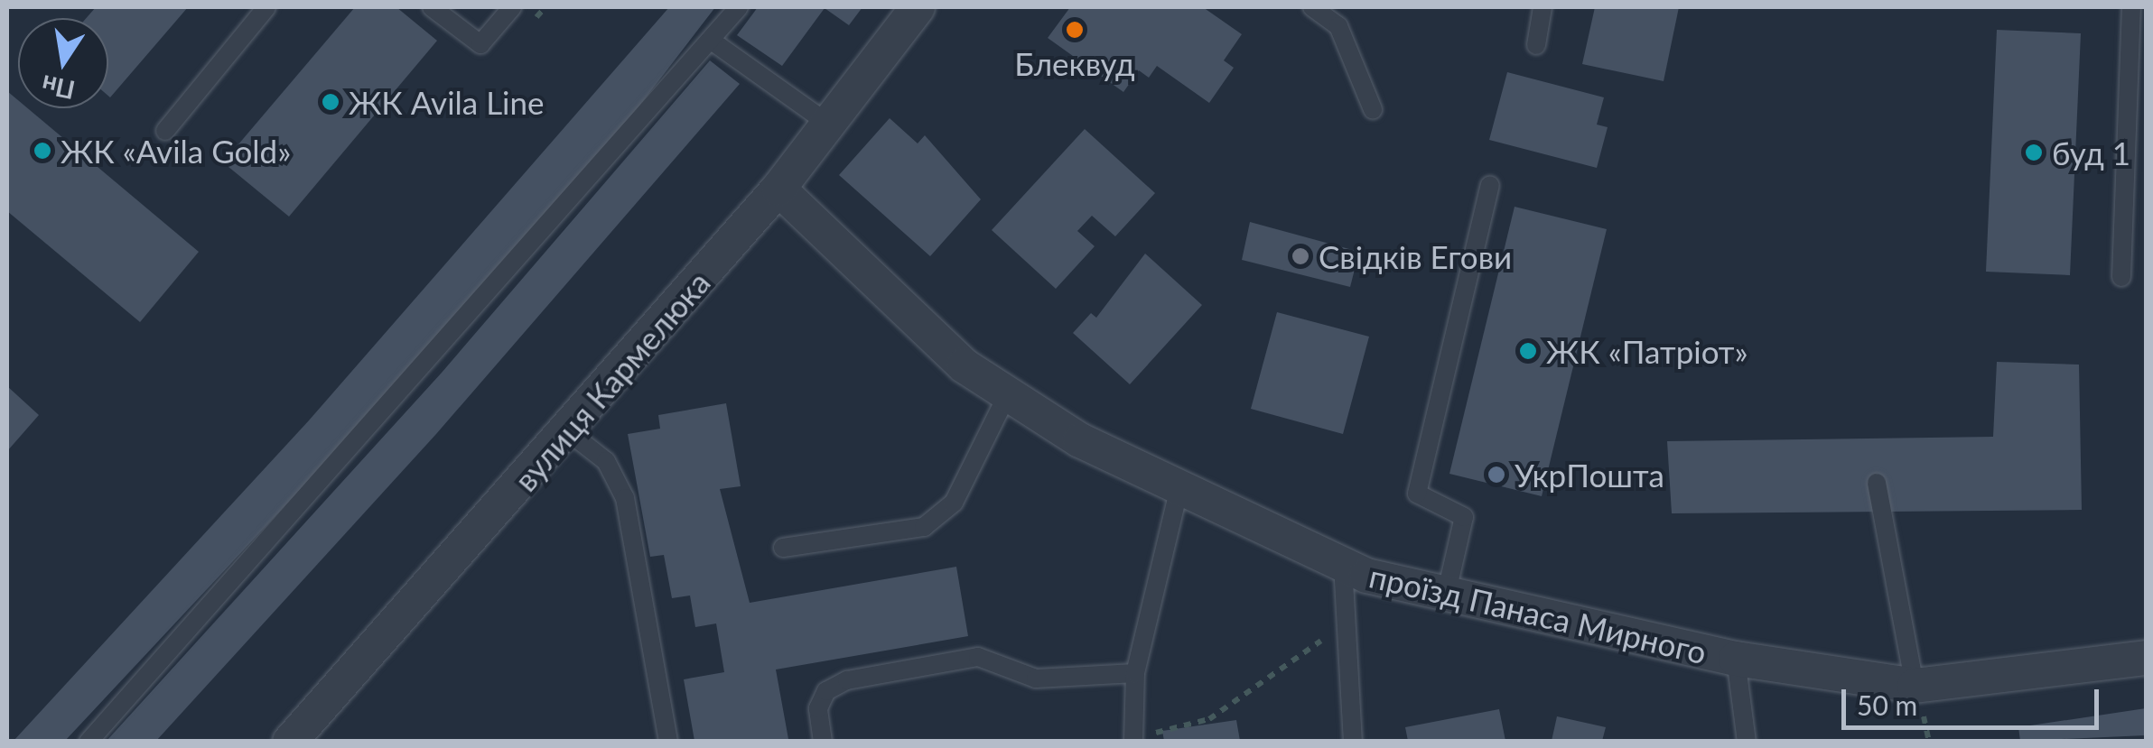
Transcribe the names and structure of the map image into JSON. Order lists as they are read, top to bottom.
{
  "streets": {
    "street": ["вулиця Кармелюка", "проїзд Панаса Мирного"]
  },
  "crossings": [
    ["вулиця Кармелюка", "проїзд Панаса Мирного"]
  ],
  "places": [
    "Блеквуд",
    "ЖК Avila Line",
    "ЖК «Avila Gold»",
    "буд 1",
    "Свідків Егови",
    "ЖК «Патріот»",
    "УкрПошта"
  ],
  "scale_bar": "50 m",
  "north": "bottom"
}
